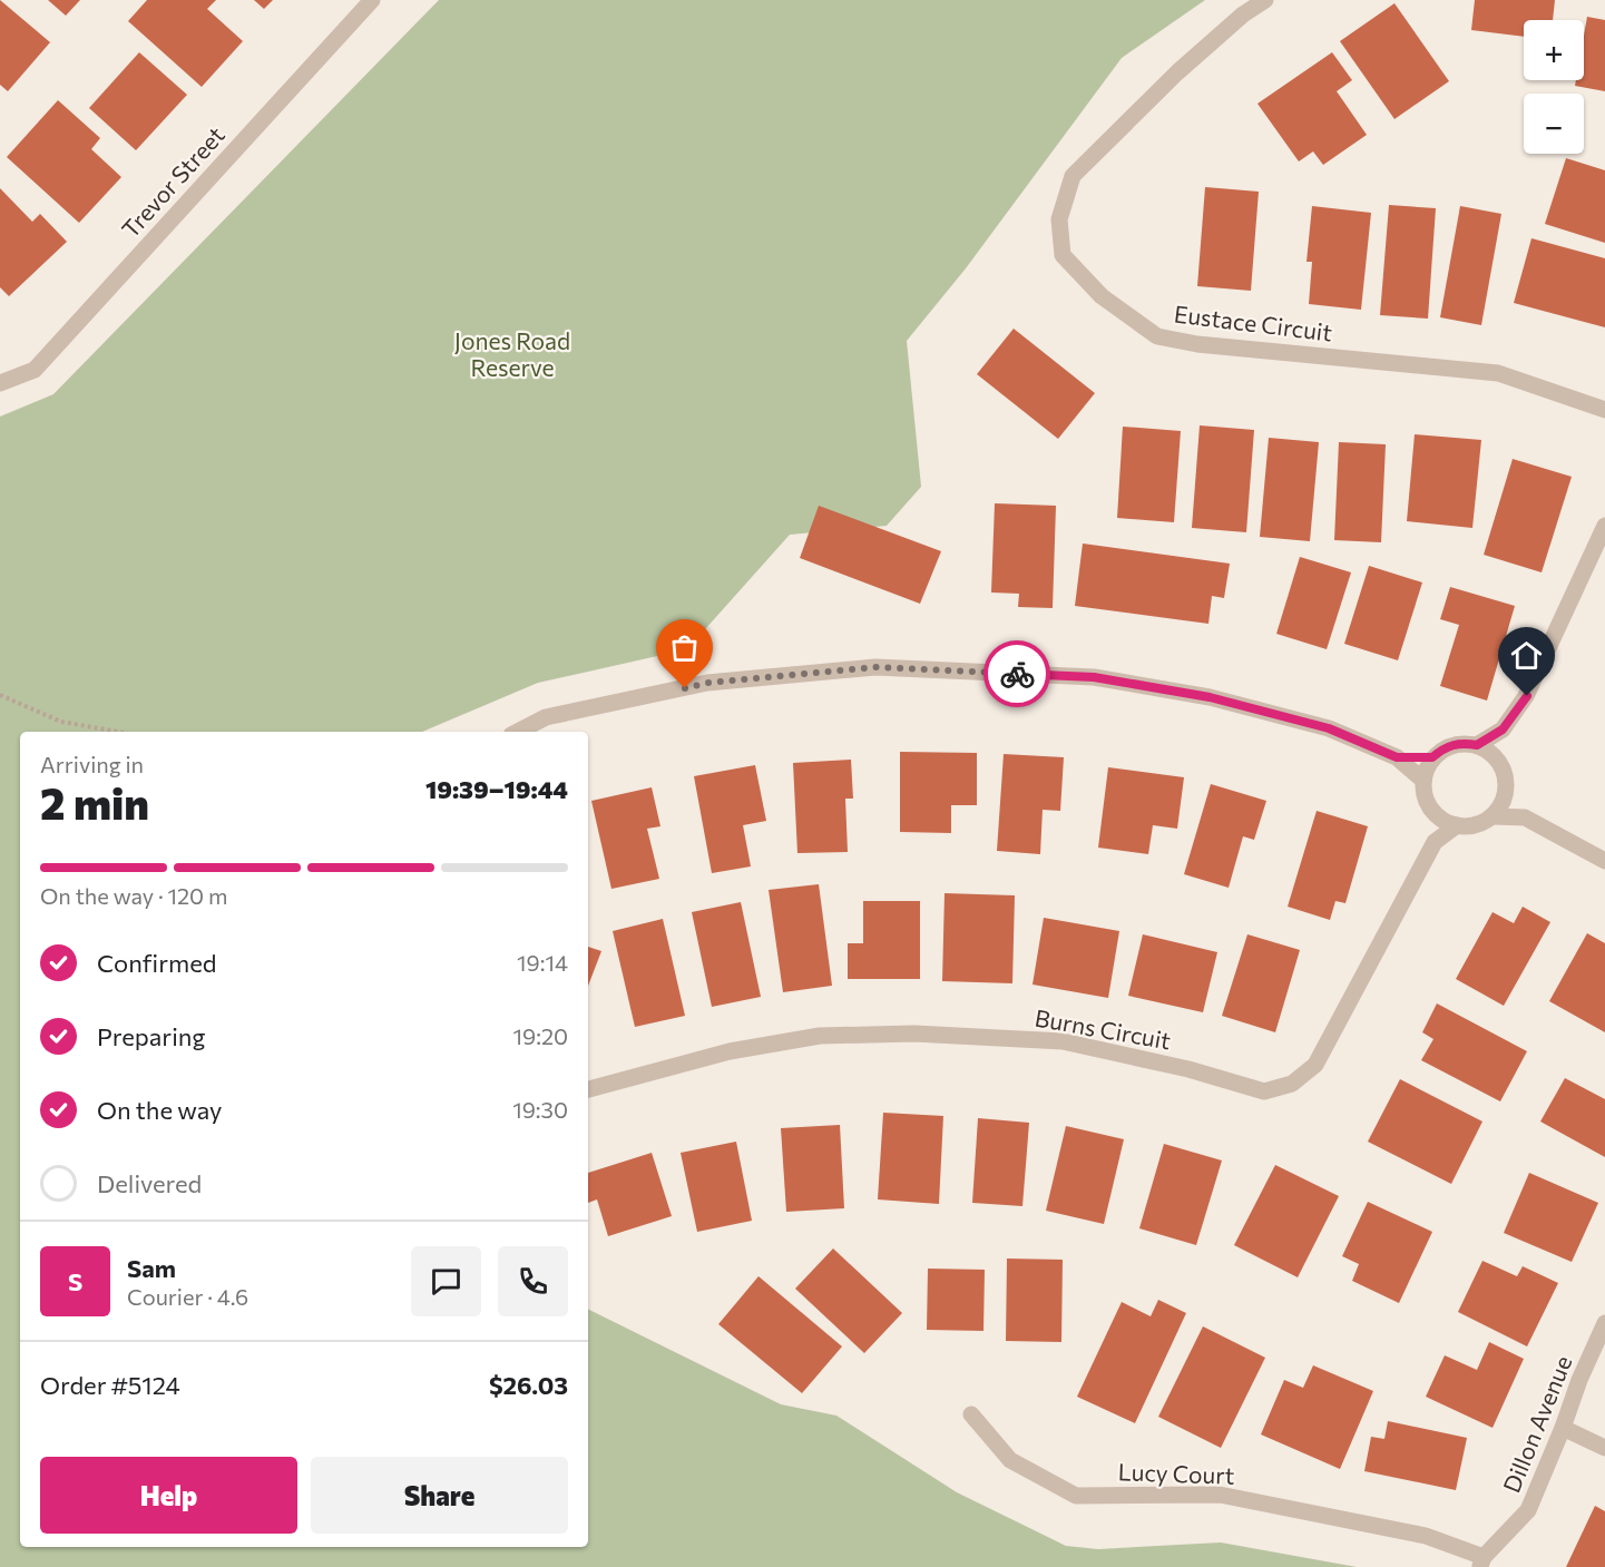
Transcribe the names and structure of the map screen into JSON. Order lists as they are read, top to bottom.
{
  "streets": {
    "street": [
      "Trevor Street",
      "Eustace Circuit",
      "Burns Circuit",
      "Dillon Avenue",
      "Lucy Court"
    ]
  },
  "crossings": [
    ["Dillon Avenue", "Lucy Court"]
  ],
  "parks": ["Jones Road Reserve"],
  "page": {
    "map_buttons": ["+", "−"],
    "heading": ["2 min", "Arriving in", "19:39–19:44"],
    "panel": [
      "Sam",
      "Courier · 4.6",
      "Order #5124",
      "$26.03"
    ],
    "bar": "On the way · 120 m",
    "list": [
      ["Confirmed", "19:14"],
      ["Preparing", "19:20"],
      ["On the way", "19:30"],
      "Delivered"
    ],
    "round": "S",
    "buttons": ["Help", "Share"]
  }
}
